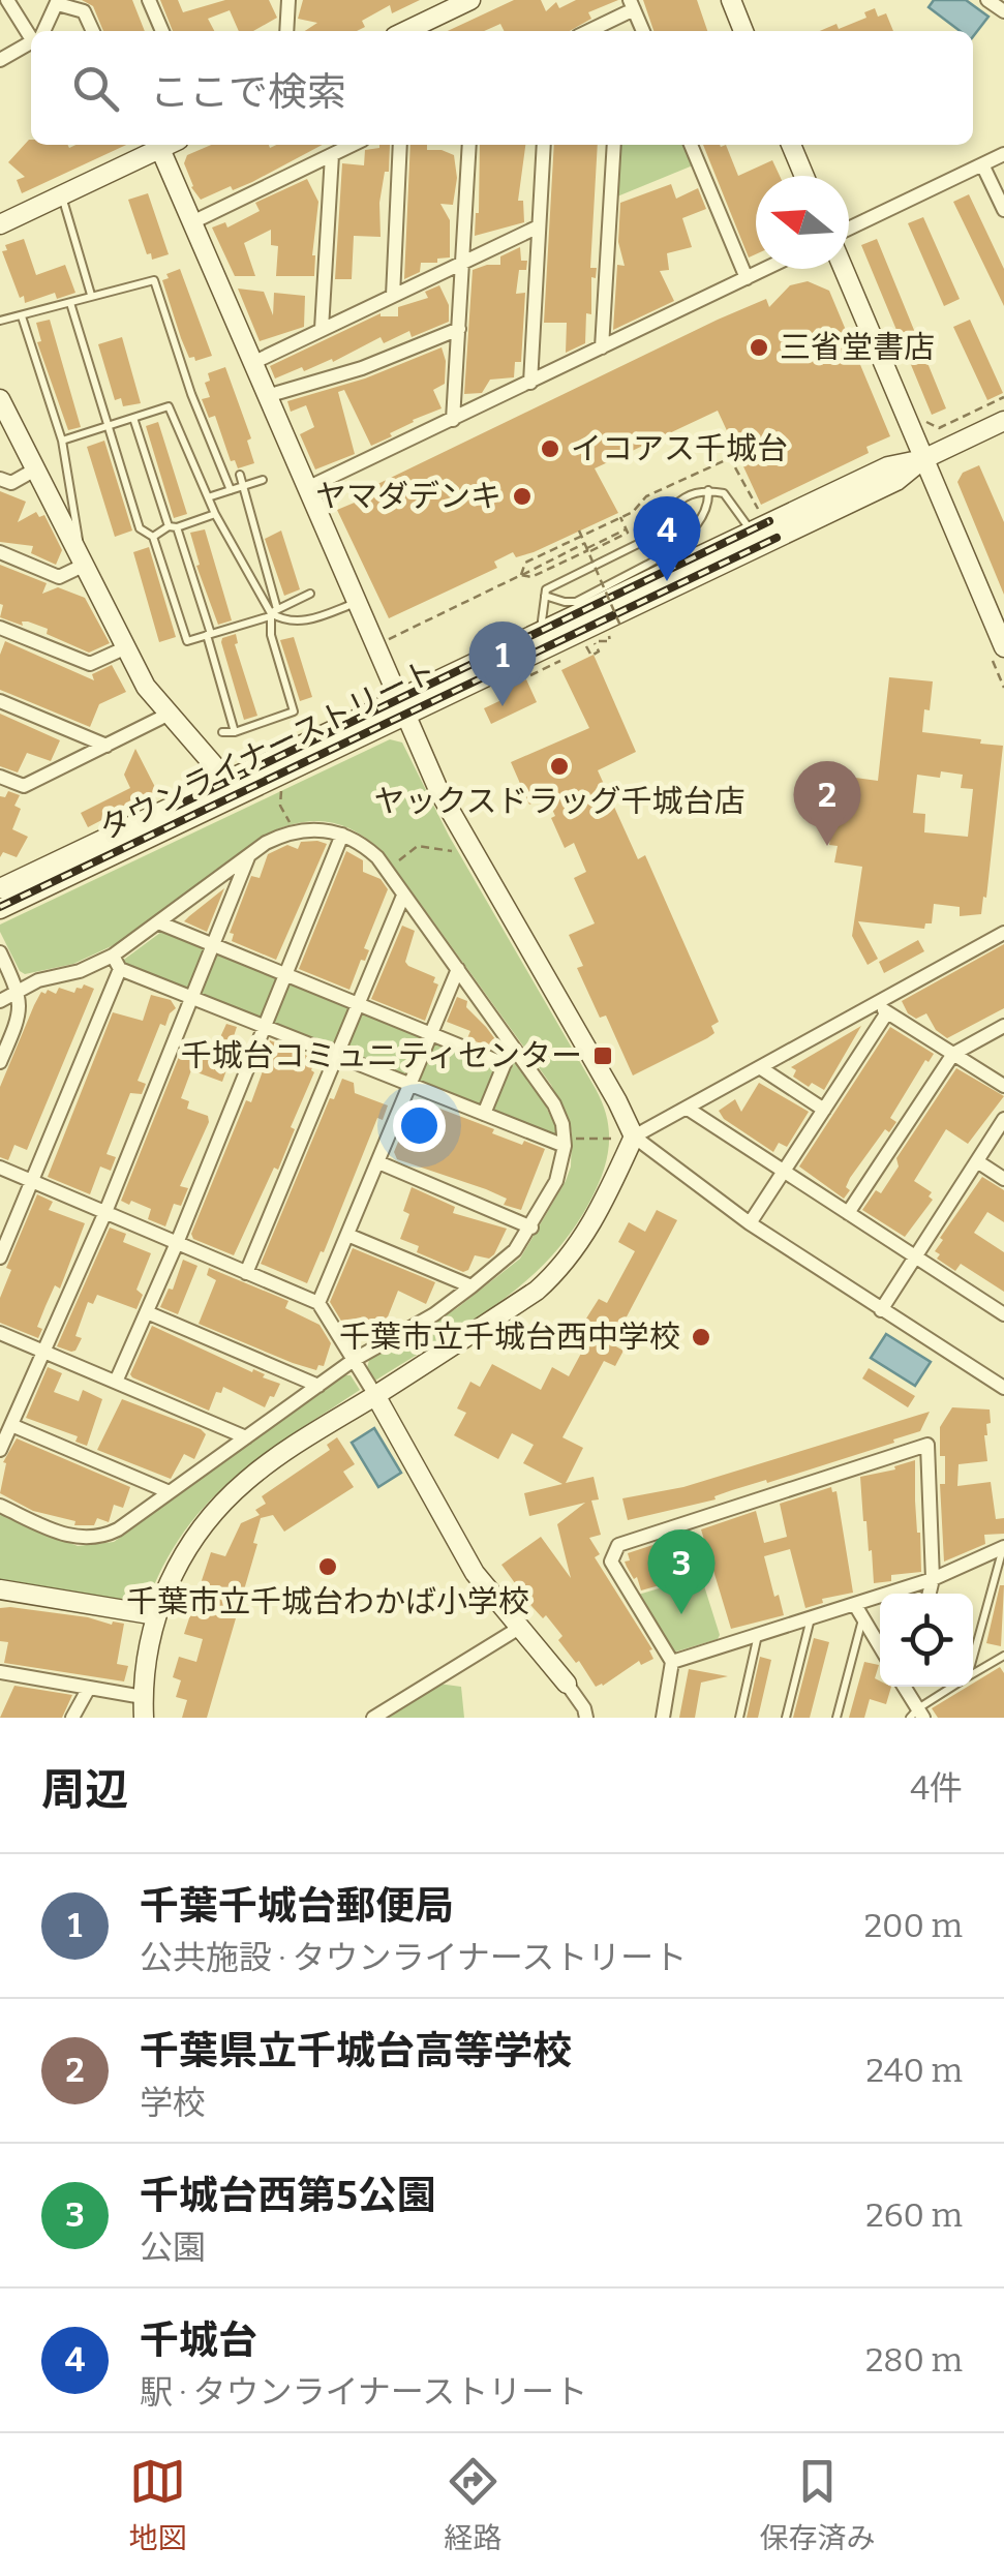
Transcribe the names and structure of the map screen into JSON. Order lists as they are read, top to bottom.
{
  "streets": {
    "street": ["タウンライナーストリート"]
  },
  "places": {
    "other": [
      "三省堂書店",
      "イコアス千城台",
      "ヤマダデンキ",
      "ヤックスドラッグ千城台店",
      "千葉市立千城台西中学校",
      "千葉市立千城台わかば小学校"
    ],
    "transit": ["千城台コミュニティセンター"]
  },
  "north": "left",
  "page": {
    "search": "ここで検索",
    "pins": [
      "4",
      "1",
      "2",
      "3"
    ],
    "heading": ["周辺", "4件"],
    "list": [
      {
        "mark": "1",
        "name": "千葉千城台郵便局",
        "note": "公共施設 · タウンライナーストリート",
        "value": "200 m"
      },
      {
        "mark": "2",
        "name": "千葉県立千城台高等学校",
        "note": "学校",
        "value": "240 m"
      },
      {
        "mark": "3",
        "name": "千城台西第5公園",
        "note": "公園",
        "value": "260 m"
      },
      {
        "mark": "4",
        "name": "千城台",
        "note": "駅 · タウンライナーストリート",
        "value": "280 m"
      }
    ],
    "nav": ["地図", "経路", "保存済み"]
  }
}
